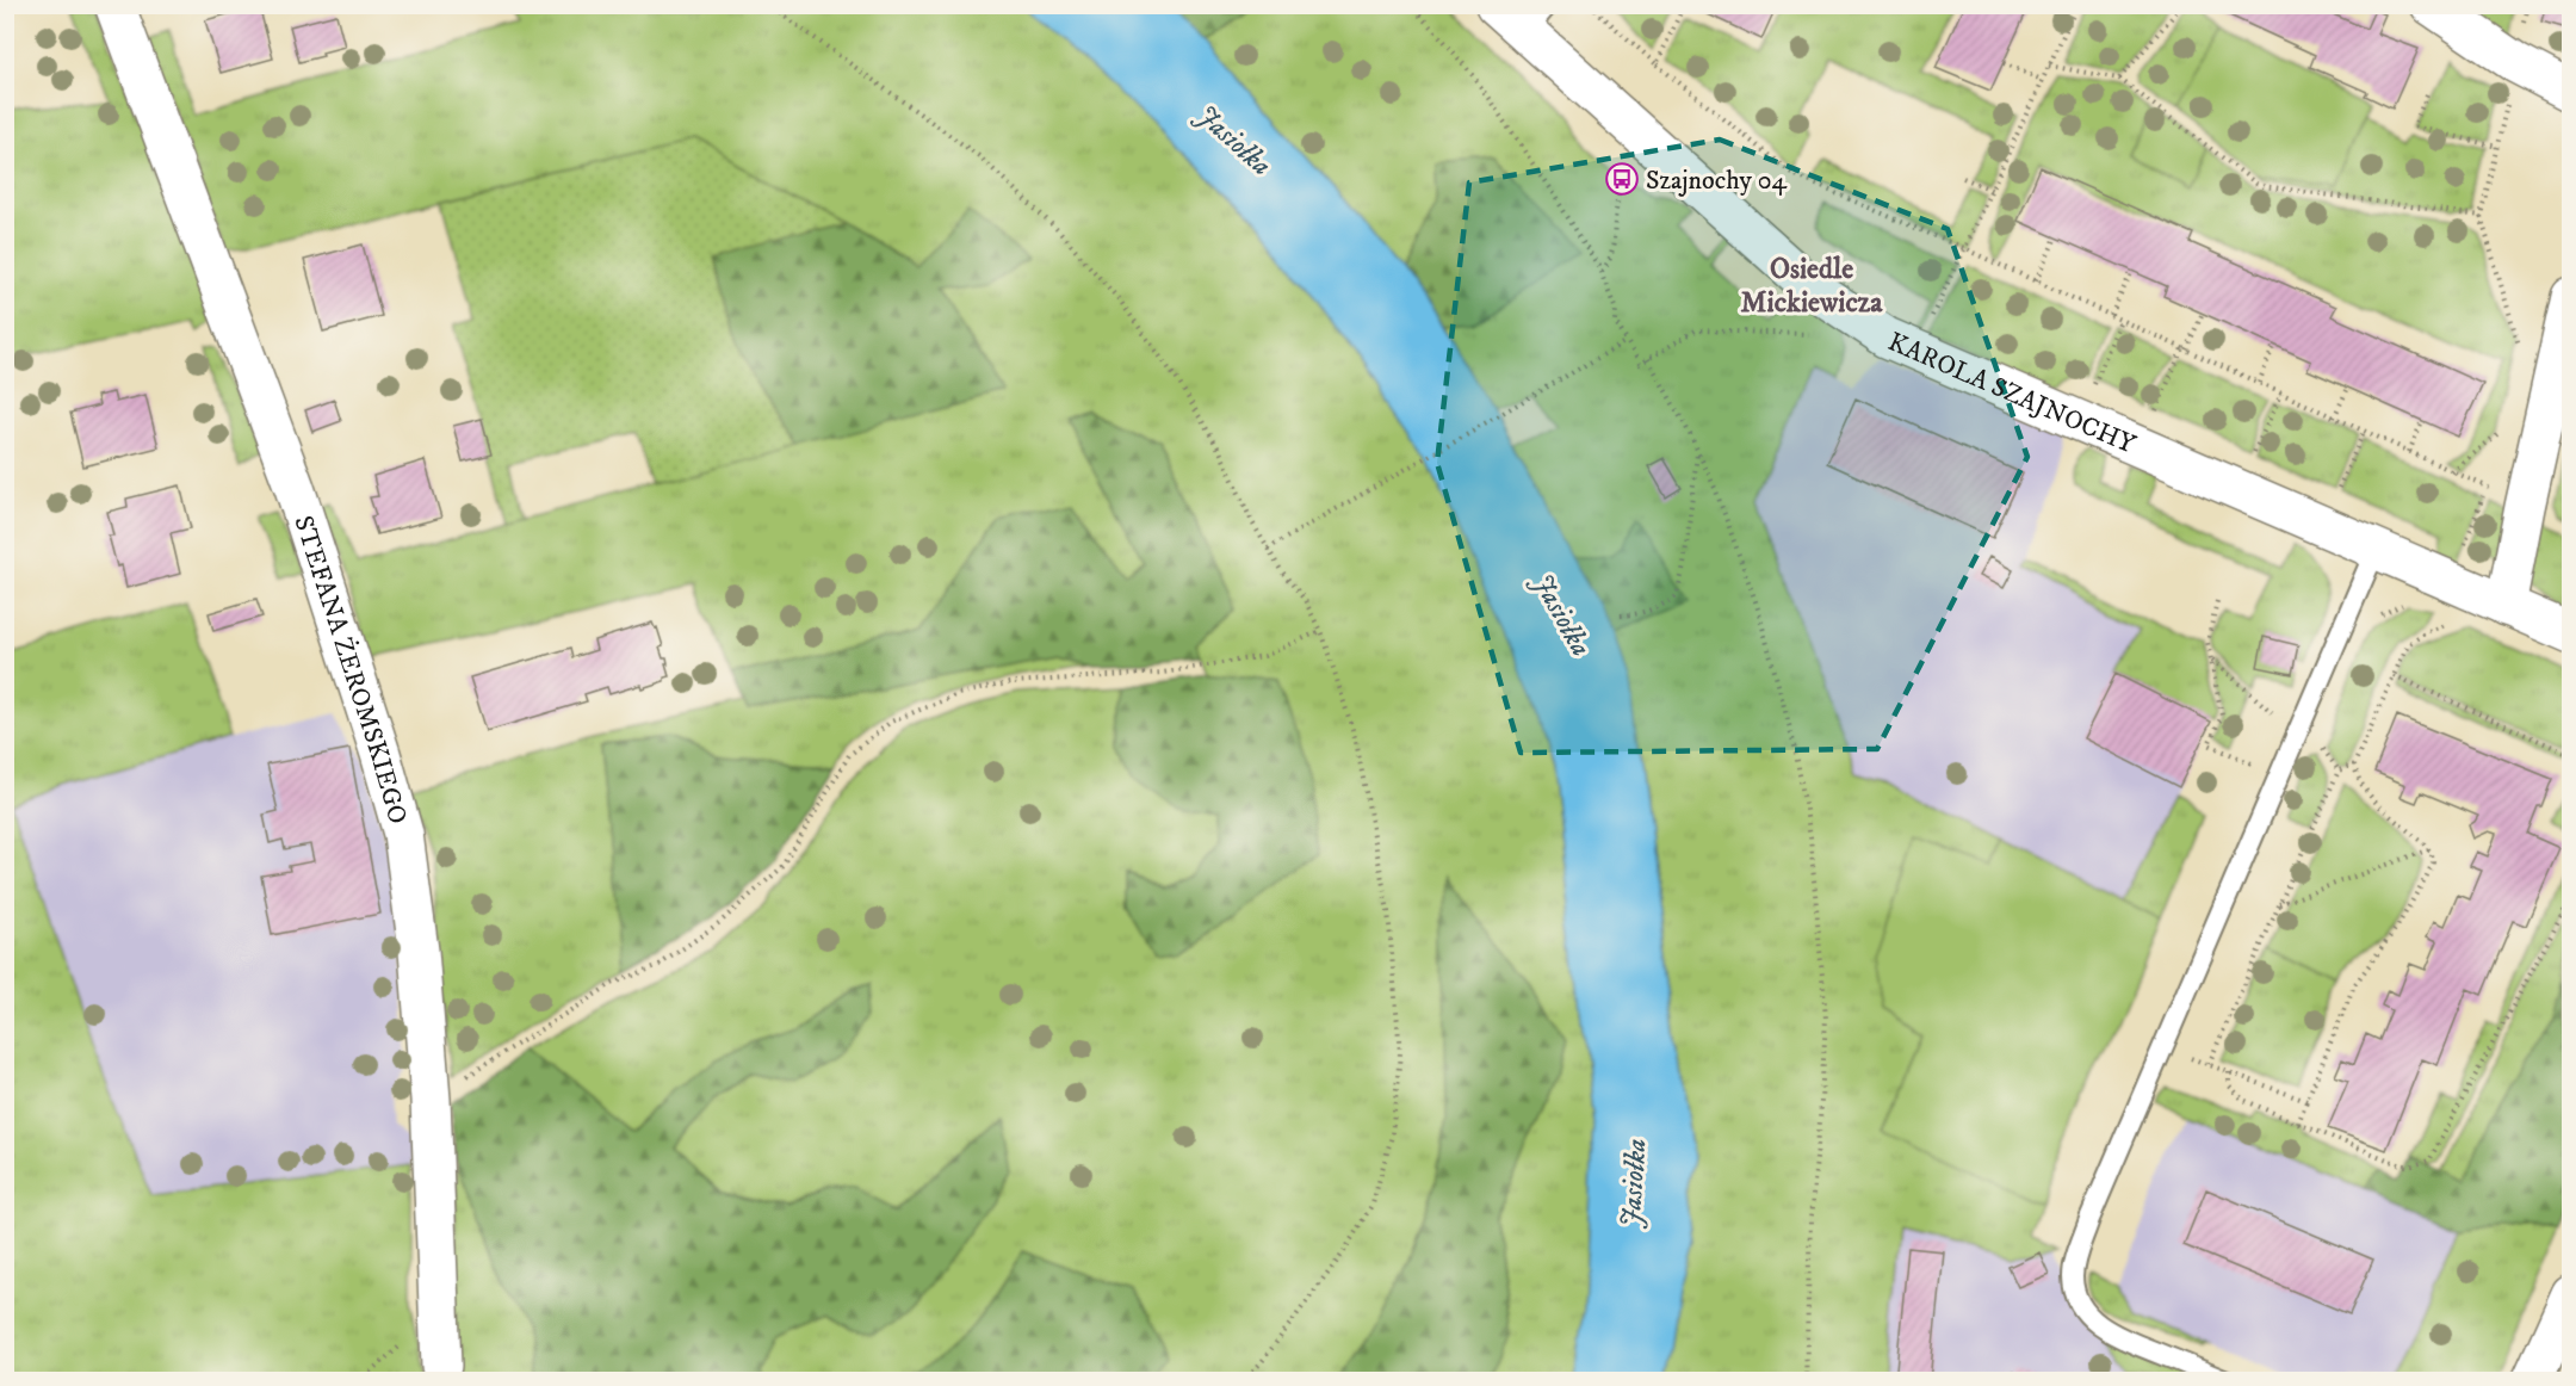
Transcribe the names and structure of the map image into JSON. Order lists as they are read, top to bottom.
{
  "streets": {
    "street": ["KAROLA SZAJNOCHY", "STEFANA ŻEROMSKIEGO"]
  },
  "districts": ["Osiedle Mickiewicza"],
  "water": ["Jasiołka"],
  "places": {
    "bus stop": ["Szajnochy 04"]
  }
}
